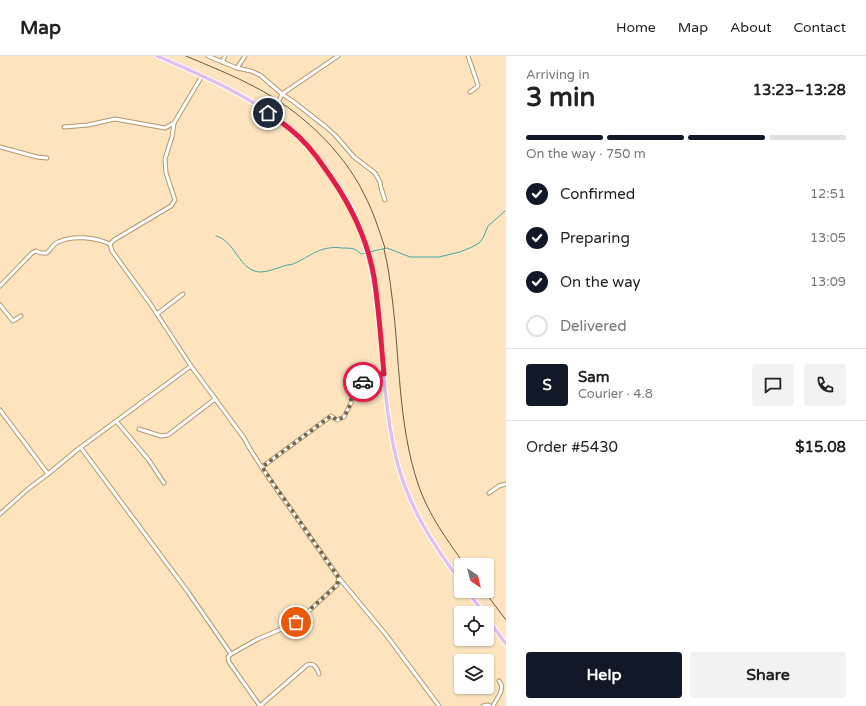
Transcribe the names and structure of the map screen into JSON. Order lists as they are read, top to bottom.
{
  "north": "bottom right",
  "page": {
    "header": "Map",
    "nav": [
      "Home",
      "Map",
      "About",
      "Contact"
    ],
    "heading": ["3 min", "Arriving in", "13:23–13:28"],
    "panel": [
      "Sam",
      "Courier · 4.8",
      "Order #5430",
      "$15.08"
    ],
    "bar": "On the way · 750 m",
    "list": [
      ["Confirmed", "12:51"],
      ["Preparing", "13:05"],
      ["On the way", "13:09"],
      "Delivered"
    ],
    "round": "S",
    "buttons": ["Help", "Share"]
  }
}
